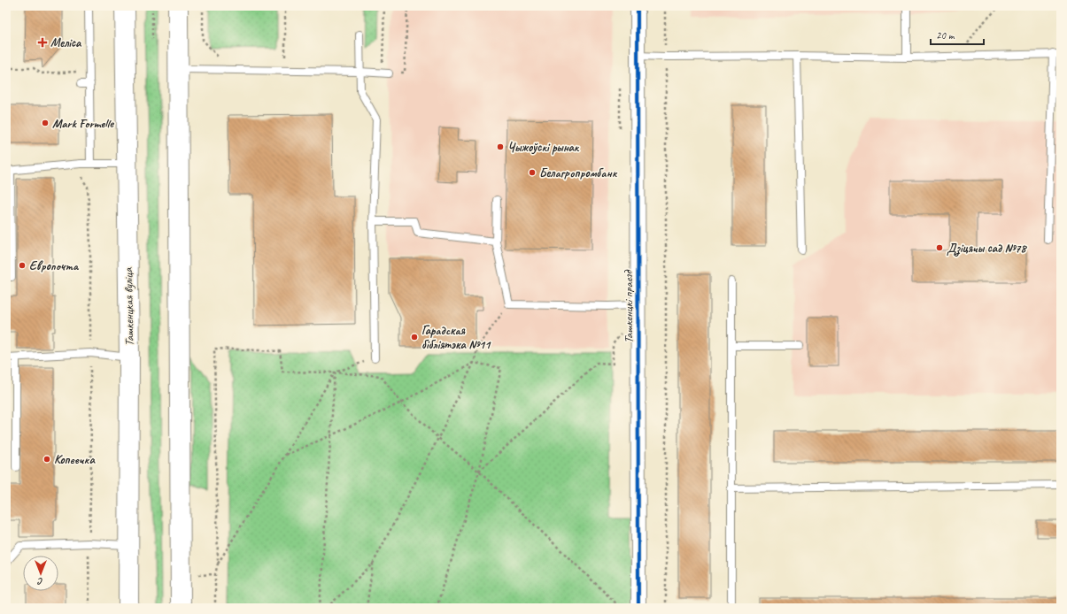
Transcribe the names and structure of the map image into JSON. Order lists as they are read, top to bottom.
{
  "streets": {
    "main road": ["Ташкенцкая вуліца"],
    "street": ["Ташкенцкі праезд"]
  },
  "places": {
    "health": ["Меліса"],
    "other": [
      "Mark Formelle",
      "Чыжоўскі рынак",
      "Белагропромбанк",
      "Дзіцячы сад №78",
      "Европочта",
      "Гарадская бібліятэка №11",
      "Копеечка"
    ]
  },
  "scale_bar": "20 m",
  "north": "bottom"
}
